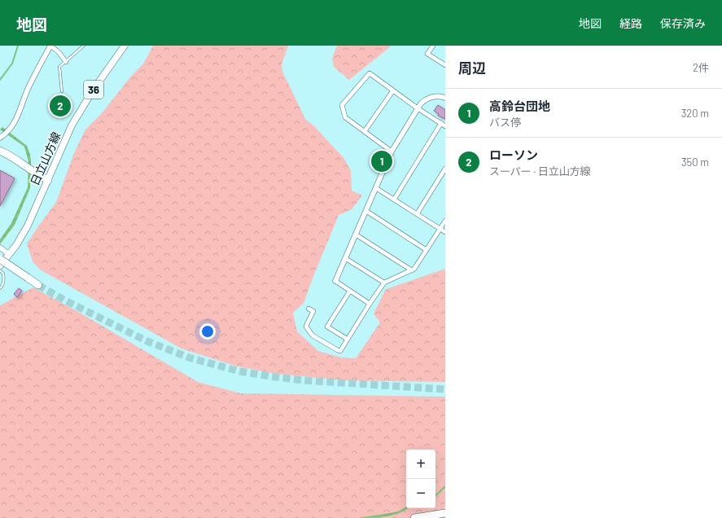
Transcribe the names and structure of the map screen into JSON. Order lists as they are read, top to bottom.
{
  "streets": {
    "main road": ["36", "日立山方線"]
  },
  "page": {
    "header": "地図",
    "nav": ["地図", "経路", "保存済み"],
    "heading": ["周辺", "2件"],
    "list": [
      {
        "mark": "1",
        "name": "高鈴台団地",
        "note": "バス停",
        "value": "320 m"
      },
      {
        "mark": "2",
        "name": "ローソン",
        "note": "スーパー · 日立山方線",
        "value": "350 m"
      }
    ],
    "pins": ["2", "1"],
    "map_buttons": ["+", "−"]
  }
}
